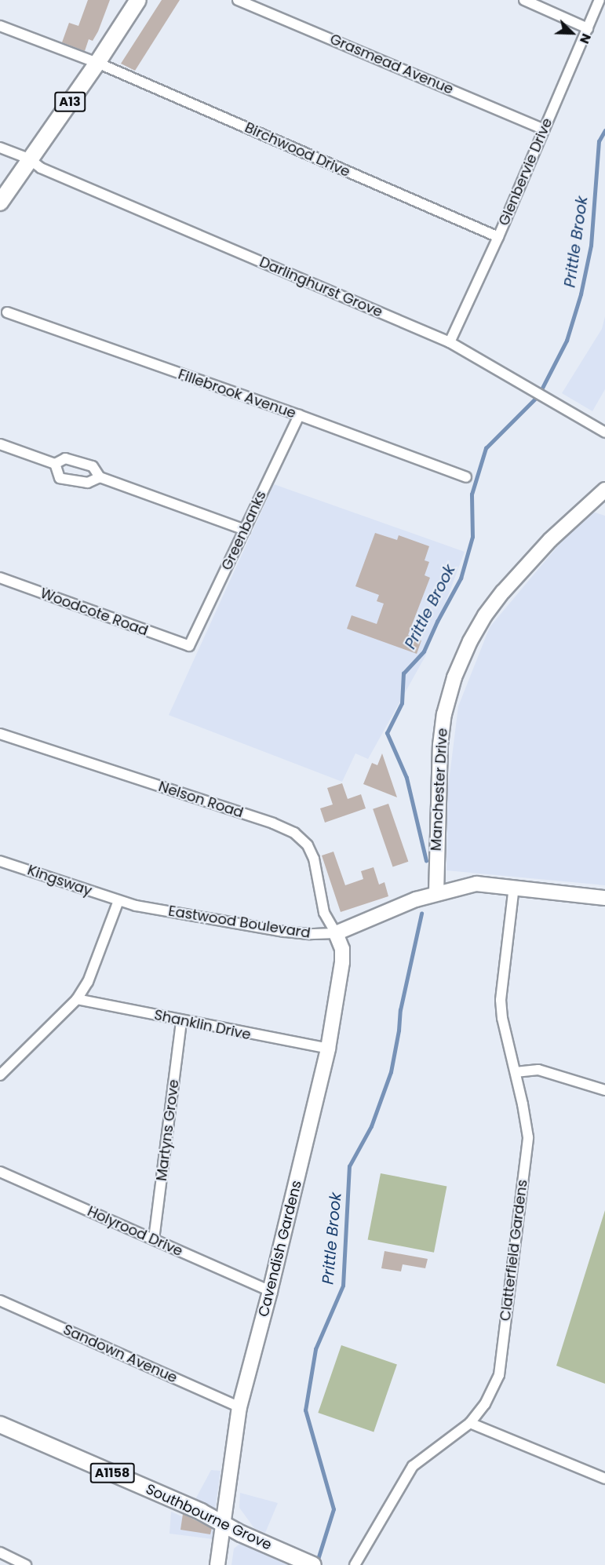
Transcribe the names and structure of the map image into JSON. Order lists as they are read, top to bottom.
{
  "streets": {
    "main road": ["A13", "A1158", "Southbourne Grove"],
    "street": [
      "Grasmead Avenue",
      "Birchwood Drive",
      "Glenbervie Drive",
      "Darlinghurst Grove",
      "Fillebrook Avenue",
      "Greenbanks",
      "Woodcote Road",
      "Manchester Drive",
      "Nelson Road",
      "Kingsway",
      "Eastwood Boulevard",
      "Shanklin Drive",
      "Martyns Grove",
      "Holyrood Drive",
      "Cavendish Gardens",
      "Clatterfield Gardens",
      "Sandown Avenue"
    ]
  },
  "crossings": [
    ["Grasmead Avenue", "Glenbervie Drive"],
    ["A13", "Birchwood Drive"],
    ["A13", "Darlinghurst Grove"],
    ["Birchwood Drive", "Glenbervie Drive"],
    ["Glenbervie Drive", "Darlinghurst Grove"],
    ["Fillebrook Avenue", "Greenbanks"],
    ["Greenbanks", "Woodcote Road"],
    ["Manchester Drive", "Eastwood Boulevard"],
    ["Nelson Road", "Eastwood Boulevard"],
    ["Nelson Road", "Cavendish Gardens"],
    ["Kingsway", "Eastwood Boulevard"],
    ["Eastwood Boulevard", "Cavendish Gardens"],
    ["Eastwood Boulevard", "Clatterfield Gardens"],
    ["Shanklin Drive", "Martyns Grove"],
    ["Shanklin Drive", "Cavendish Gardens"],
    ["Martyns Grove", "Holyrood Drive"],
    ["Holyrood Drive", "Cavendish Gardens"],
    ["Cavendish Gardens", "Sandown Avenue"],
    ["Cavendish Gardens", "Southbourne Grove"]
  ],
  "water": ["Prittle Brook"],
  "north": "bottom right"
}
